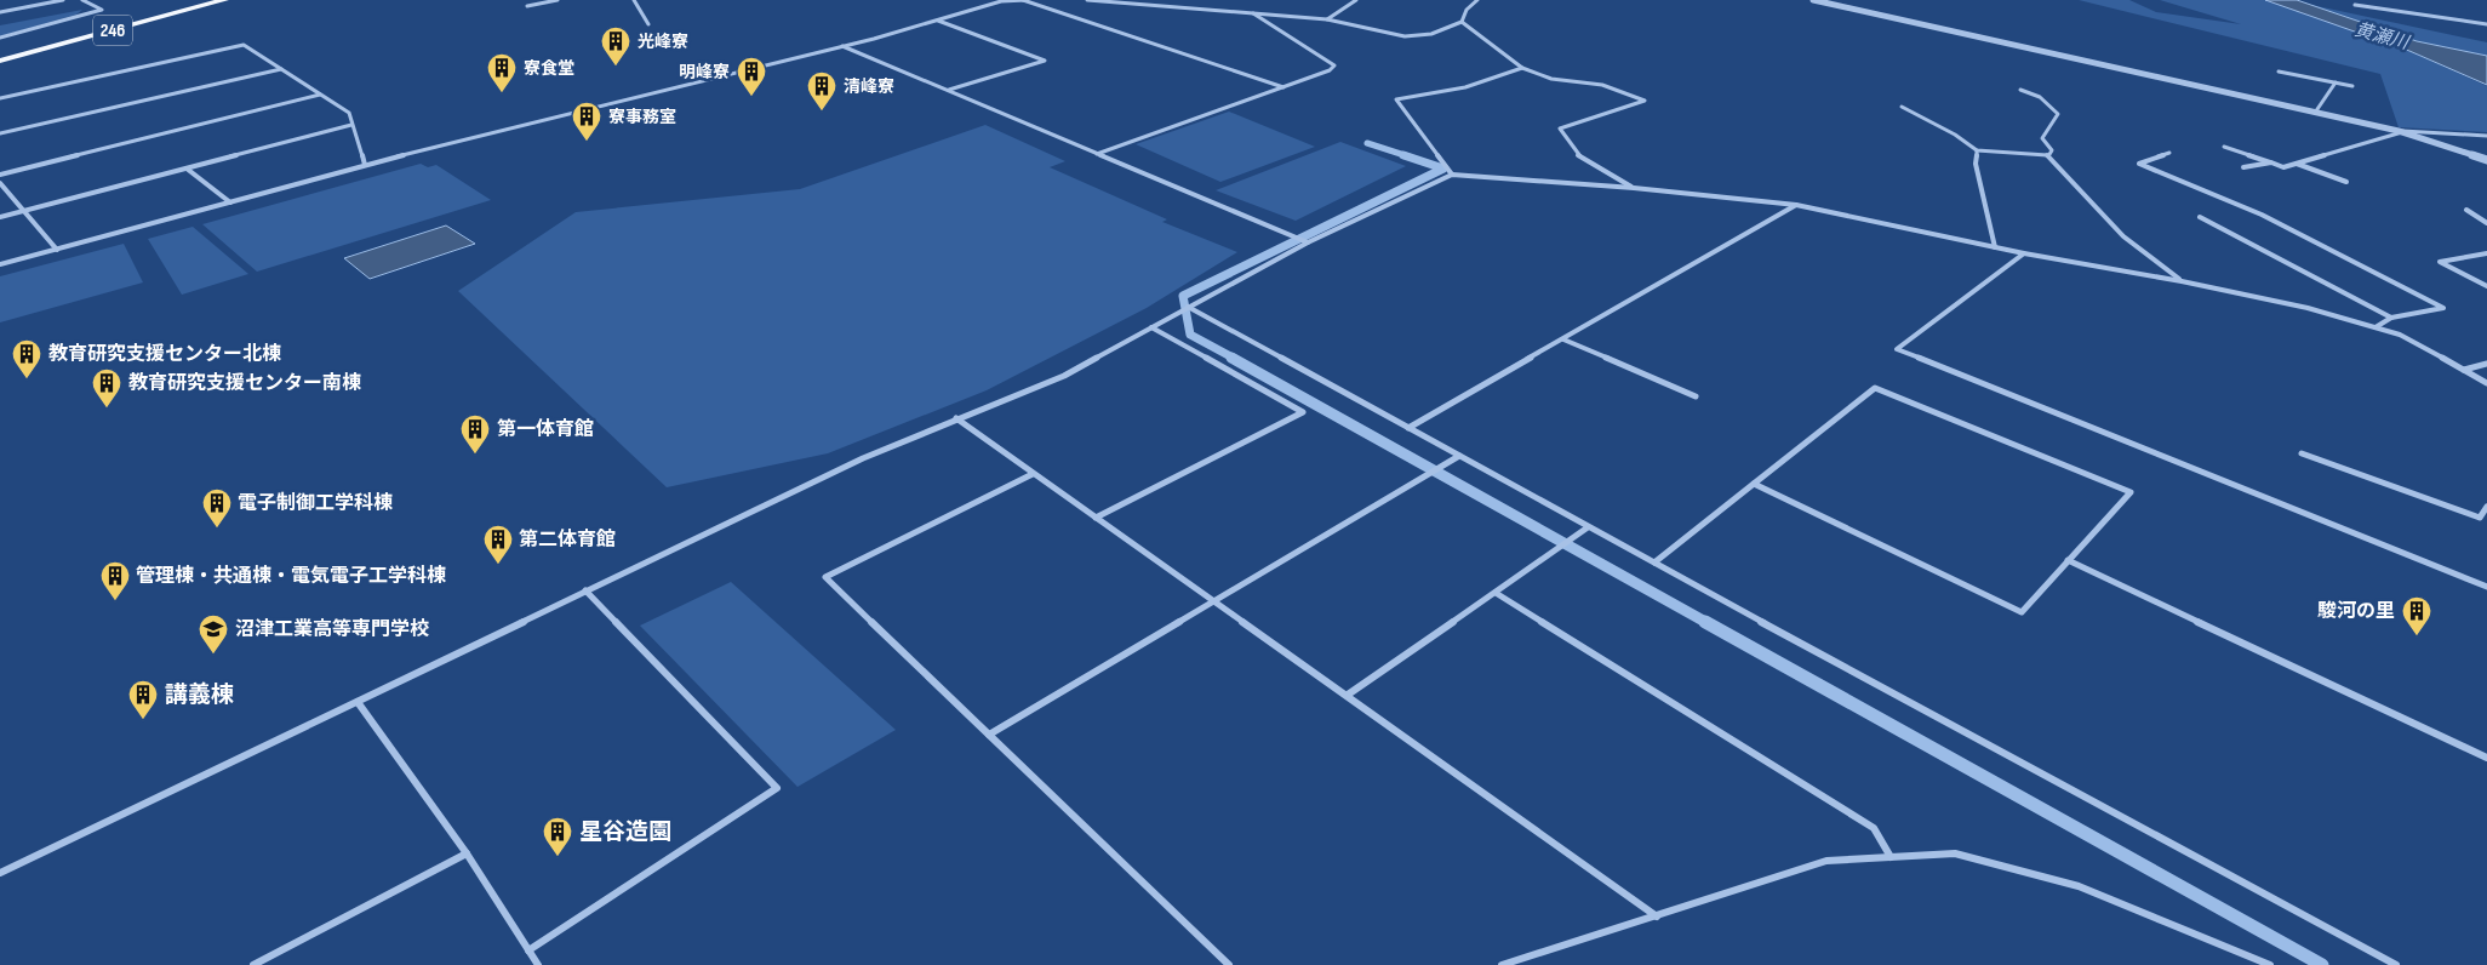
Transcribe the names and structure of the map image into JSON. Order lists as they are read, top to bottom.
{
  "streets": {
    "highway": ["246"]
  },
  "water": ["黄瀬川"],
  "places": {
    "building": [
      "光峰寮",
      "寮食堂",
      "明峰寮",
      "清峰寮",
      "寮事務室",
      "教育研究支援センター北棟",
      "教育研究支援センター南棟",
      "第一体育館",
      "電子制御工学科棟",
      "第二体育館",
      "管理棟・共通棟・電気電子工学科棟",
      "駿河の里",
      "講義棟",
      "星谷造園"
    ],
    "school or university": ["沼津工業高等専門学校"]
  }
}
